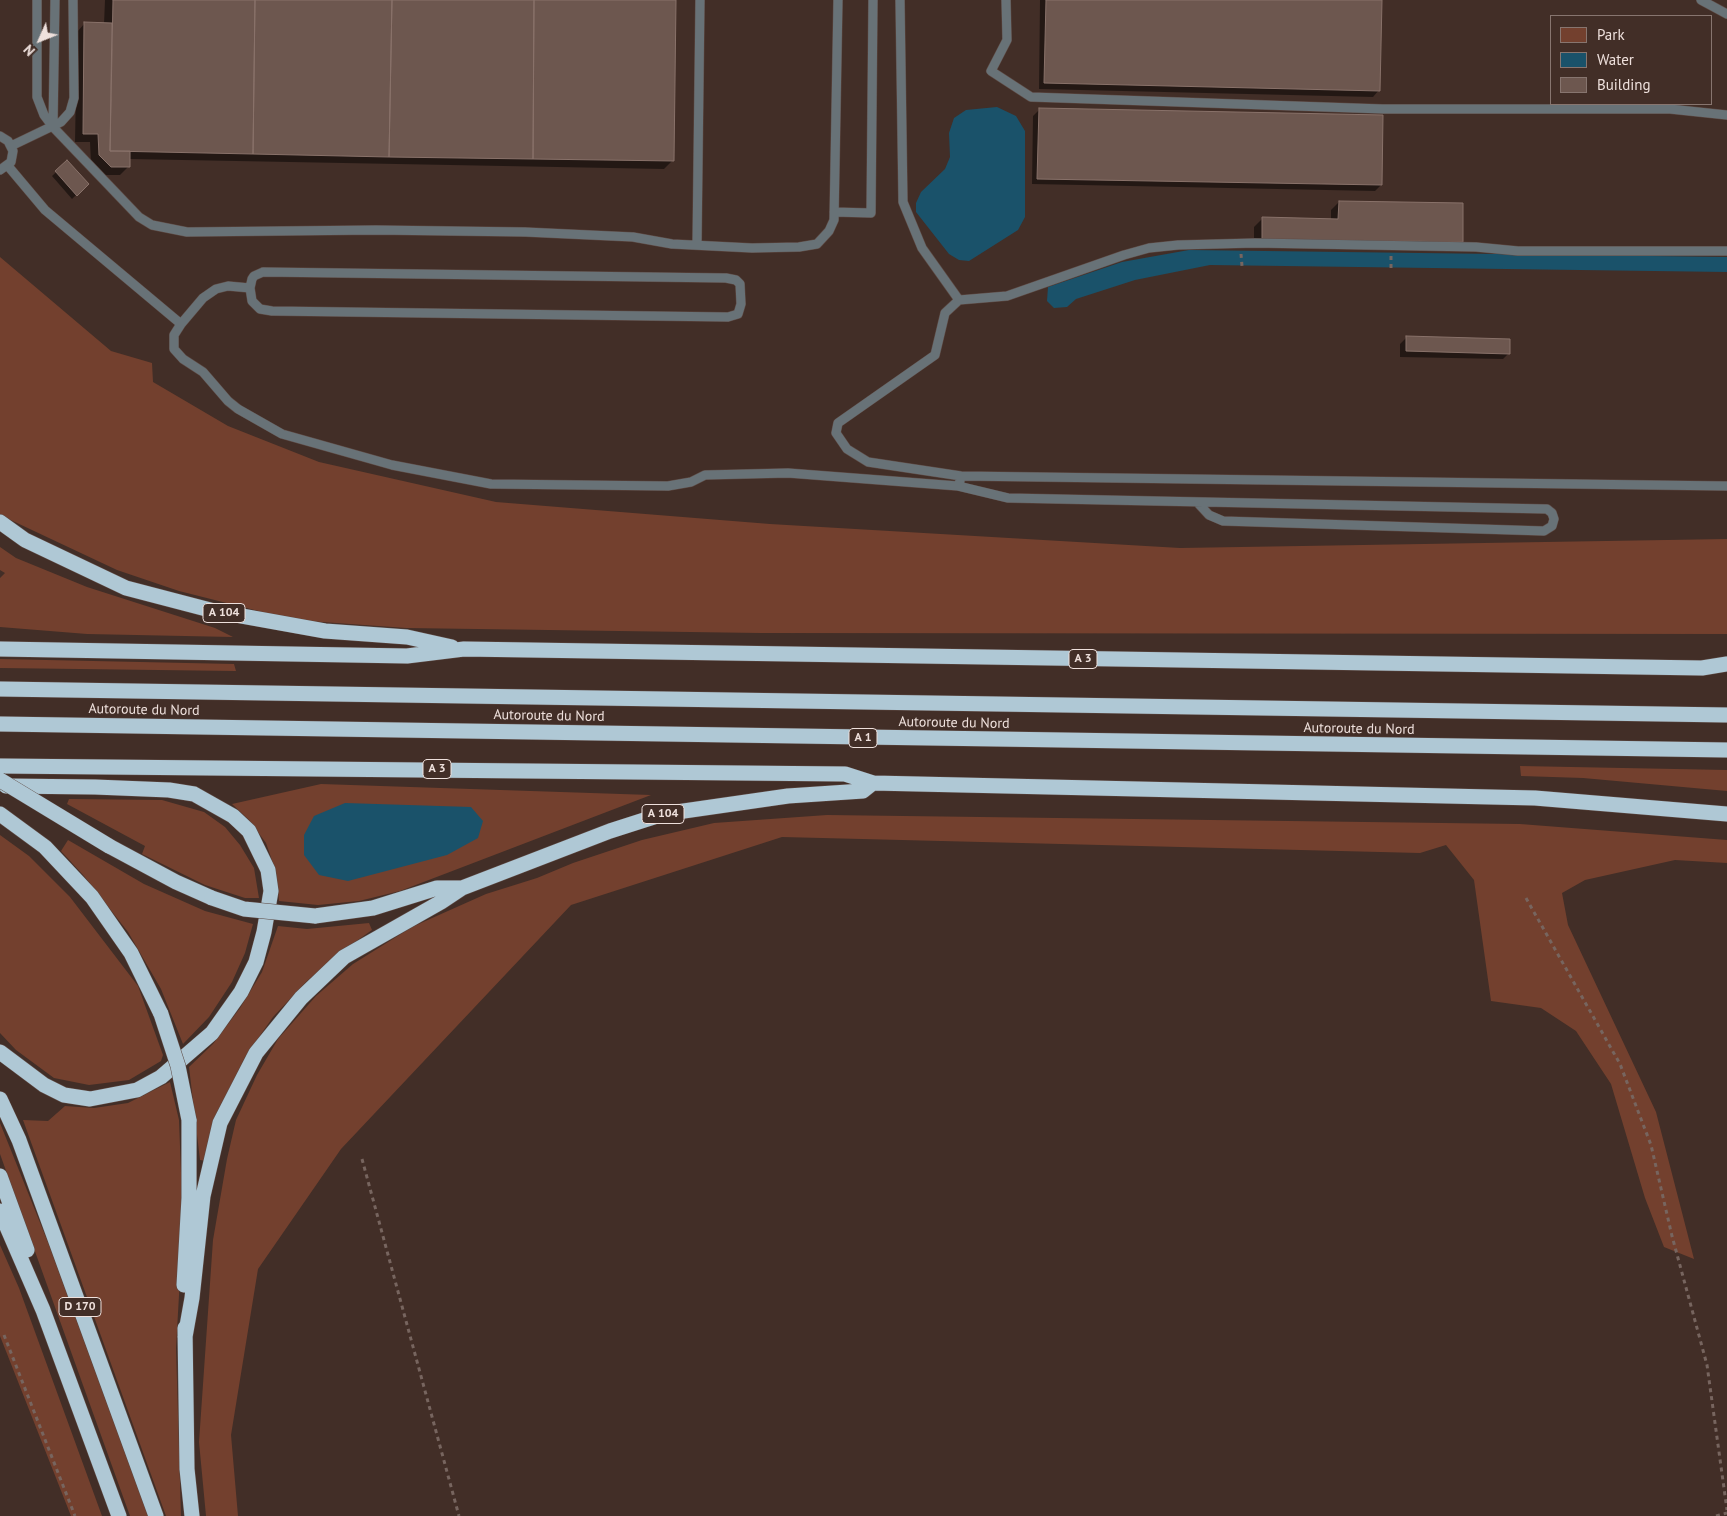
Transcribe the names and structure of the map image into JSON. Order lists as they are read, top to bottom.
{
  "streets": {
    "highway": [
      "A 104",
      "A 3",
      "Autoroute du Nord",
      "A 1",
      "D 170"
    ]
  },
  "crossings": [
    ["A 104", "A 3"]
  ],
  "legend": ["Park", "Water", "Building"],
  "north": "bottom left"
}
